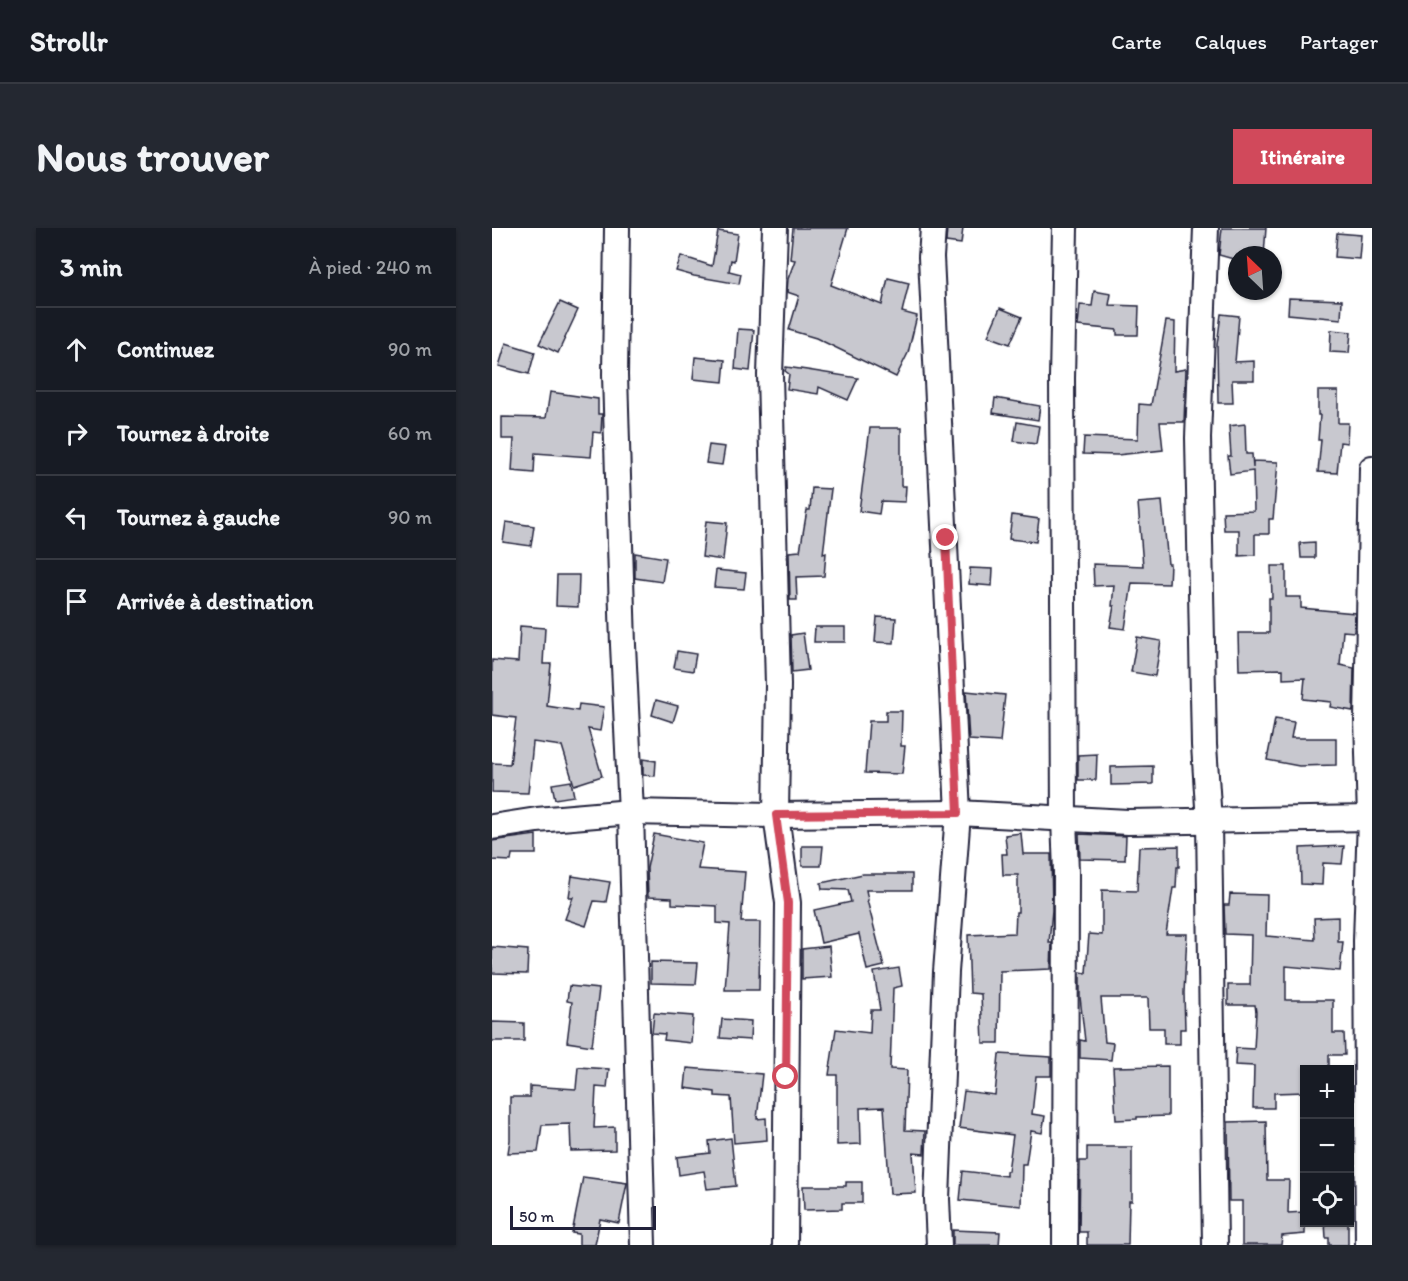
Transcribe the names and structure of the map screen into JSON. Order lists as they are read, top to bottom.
{
  "scale_bar": "50 m",
  "north": "top left",
  "page": {
    "header": "Strollr",
    "nav": ["Carte", "Calques", "Partager"],
    "buttons": "Itinéraire",
    "title": "Nous trouver",
    "heading": ["3 min", "À pied · 240 m"],
    "list": [
      ["Continuez", "90 m"],
      ["Tournez à droite", "60 m"],
      ["Tournez à gauche", "90 m"],
      "Arrivée à destination"
    ],
    "map_buttons": ["+", "−"],
    "scale": "50 m"
  }
}
